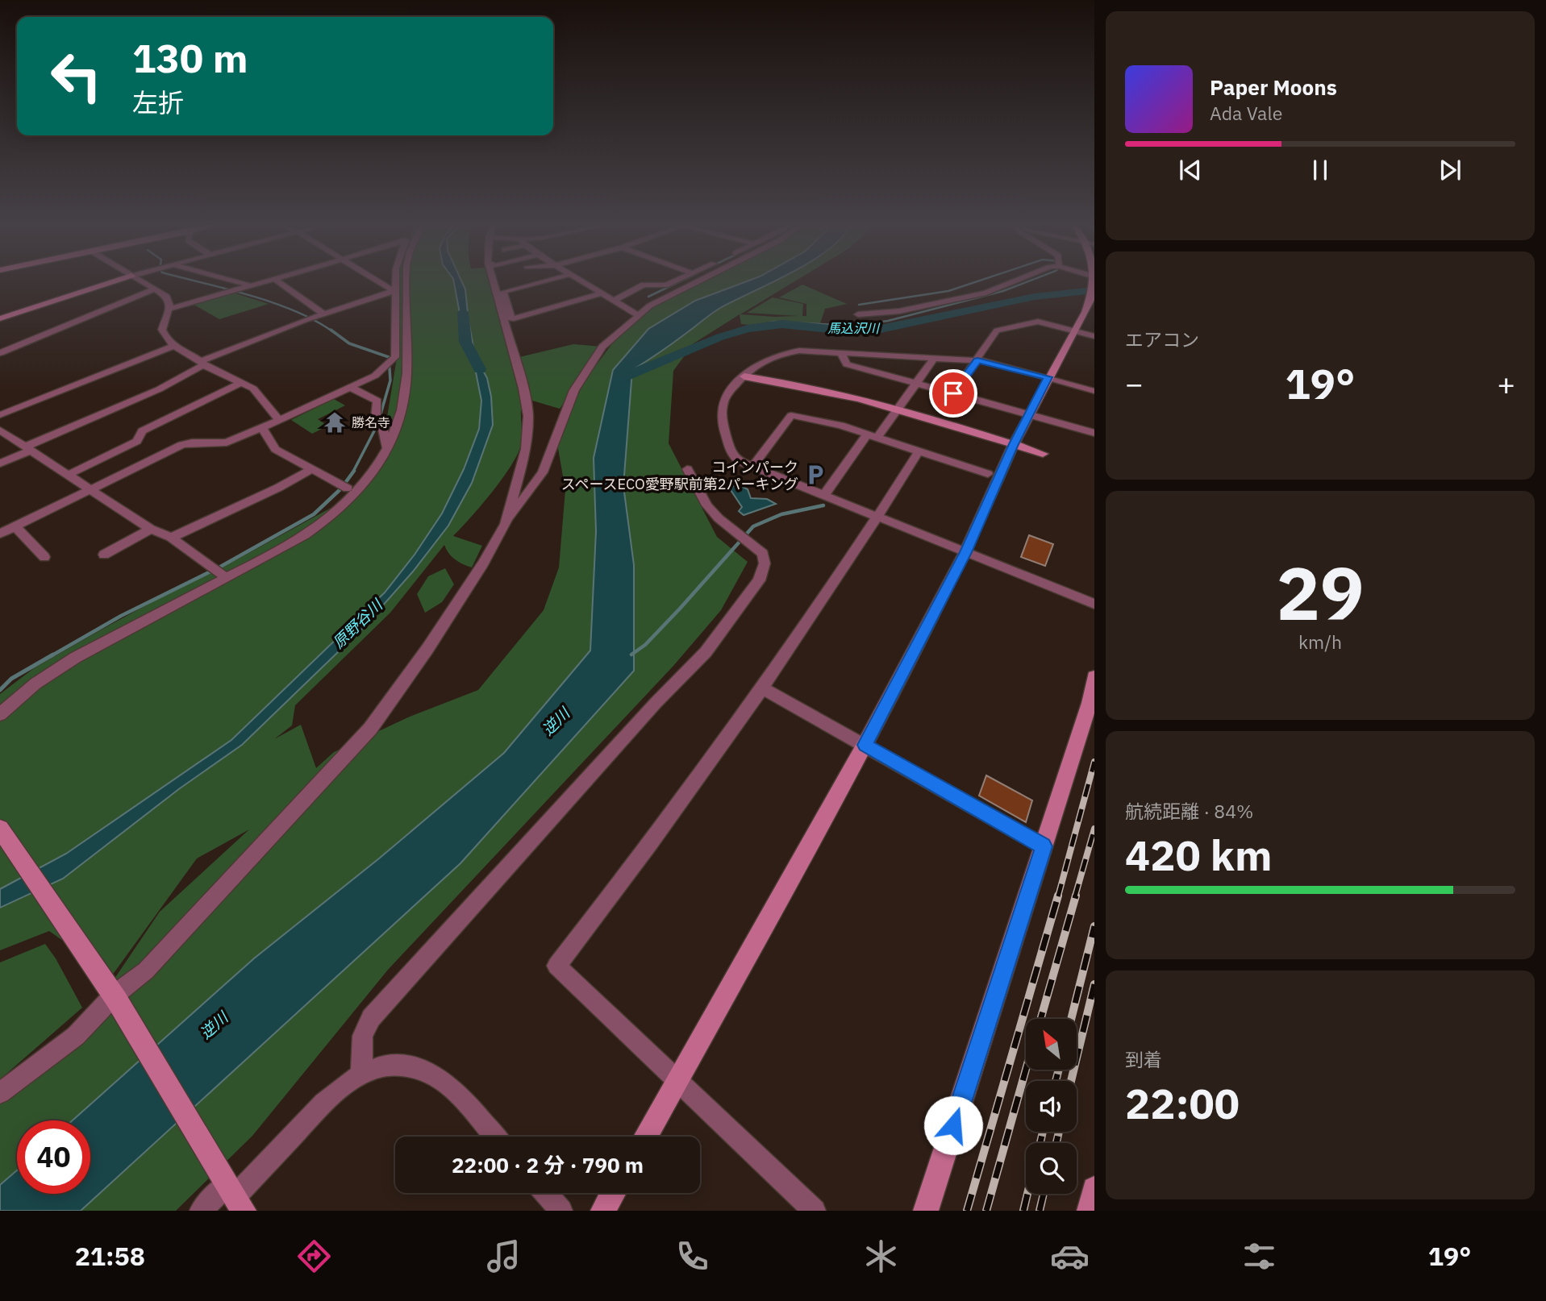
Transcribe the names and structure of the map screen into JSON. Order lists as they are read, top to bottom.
{
  "water": ["馬込沢川", "原野谷川", "逆川"],
  "places": {
    "temple": ["勝名寺"],
    "parking": ["コインパーク スペースECO愛野駅前第2パーキング"]
  },
  "north": "top left",
  "page": {
    "turn": ["130 m", "左折"],
    "song": ["Paper Moons", "Ada Vale"],
    "tile": [
      "エアコン",
      ["29", "km/h"],
      ["航続距離 · 84%", "420 km"],
      ["到着", "22:00"]
    ],
    "heat": ["−", "19°", "+"],
    "limit": "40",
    "trip": "22:00 · 2 分 · 790 m",
    "tabs": ["21:58", "19°"]
  }
}
